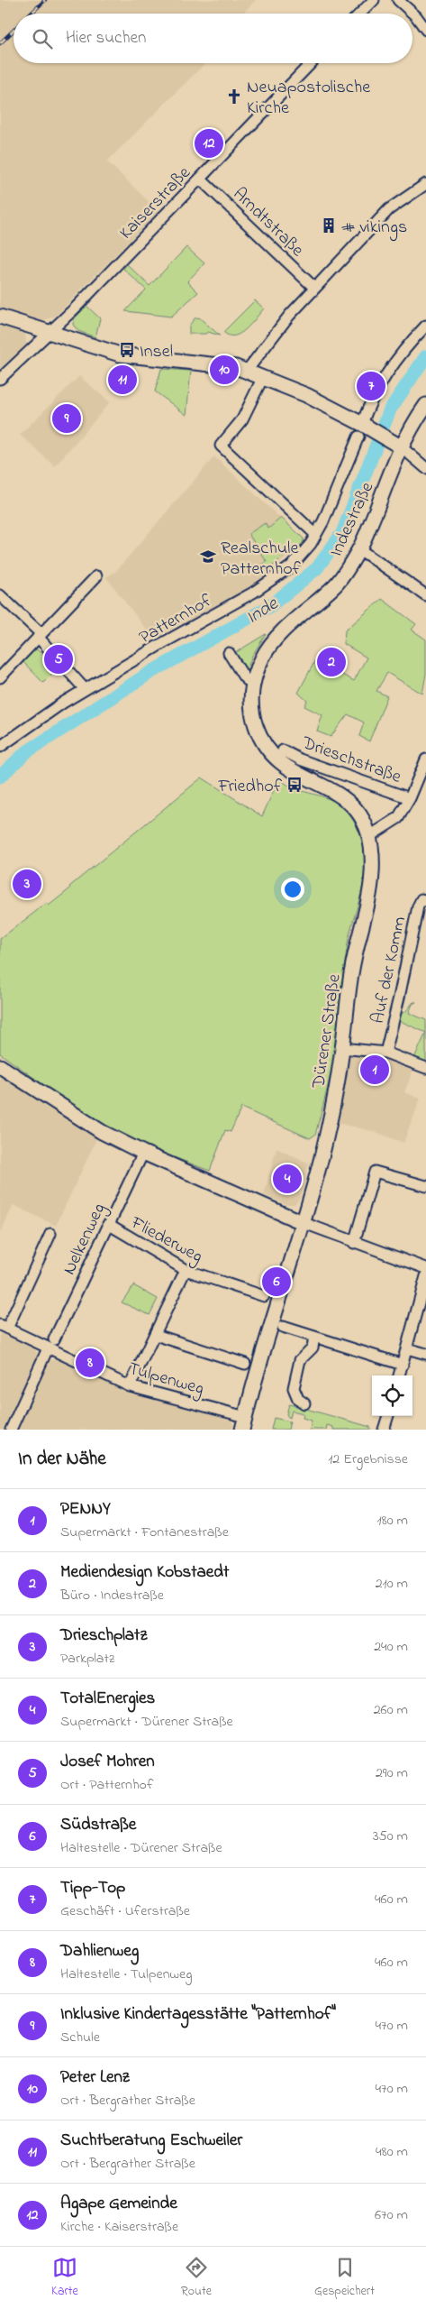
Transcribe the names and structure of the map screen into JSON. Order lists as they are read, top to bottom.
{
  "streets": {
    "main road": ["Indestraße", "Dürener Straße"],
    "street": [
      "Kaiserstraße",
      "Arndtstraße",
      "Patternhof",
      "Drieschstraße",
      "Auf der Komm",
      "Nelkenweg",
      "Fliederweg",
      "Tulpenweg"
    ]
  },
  "crossings": [
    ["Kaiserstraße", "Arndtstraße"],
    ["Indestraße", "Dürener Straße"],
    ["Dürener Straße", "Tulpenweg"],
    ["Nelkenweg", "Fliederweg"],
    ["Nelkenweg", "Tulpenweg"]
  ],
  "water": ["Inde"],
  "places": {
    "church": ["Neuapostolische Kirche"],
    "building": ["# vikings"],
    "bus stop": ["Insel", "Friedhof"],
    "school or university": ["Realschule Patternhof"]
  },
  "page": {
    "search": "Hier suchen",
    "pins": [
      "12",
      "10",
      "11",
      "7",
      "9",
      "5",
      "2",
      "3",
      "1",
      "4",
      "6",
      "8"
    ],
    "heading": ["In der Nähe", "12 Ergebnisse"],
    "list": [
      {
        "mark": "1",
        "name": "PENNY",
        "note": "Supermarkt · Fontanestraße",
        "value": "180 m"
      },
      {
        "mark": "2",
        "name": "Mediendesign Kobstaedt",
        "note": "Büro · Indestraße",
        "value": "210 m"
      },
      {
        "mark": "3",
        "name": "Drieschplatz",
        "note": "Parkplatz",
        "value": "240 m"
      },
      {
        "mark": "4",
        "name": "TotalEnergies",
        "note": "Supermarkt · Dürener Straße",
        "value": "260 m"
      },
      {
        "mark": "5",
        "name": "Josef Mohren",
        "note": "Ort · Patternhof",
        "value": "290 m"
      },
      {
        "mark": "6",
        "name": "Südstraße",
        "note": "Haltestelle · Dürener Straße",
        "value": "350 m"
      },
      {
        "mark": "7",
        "name": "Tipp-Top",
        "note": "Geschäft · Uferstraße",
        "value": "460 m"
      },
      {
        "mark": "8",
        "name": "Dahlienweg",
        "note": "Haltestelle · Tulpenweg",
        "value": "460 m"
      },
      {
        "mark": "9",
        "name": "Inklusive Kindertagesstätte \"Patternhof\"",
        "note": "Schule",
        "value": "470 m"
      },
      {
        "mark": "10",
        "name": "Peter Lenz",
        "note": "Ort · Bergrather Straße",
        "value": "470 m"
      },
      {
        "mark": "11",
        "name": "Suchtberatung Eschweiler",
        "note": "Ort · Bergrather Straße",
        "value": "480 m"
      },
      {
        "mark": "12",
        "name": "Agape Gemeinde",
        "note": "Kirche · Kaiserstraße",
        "value": "670 m"
      }
    ],
    "nav": ["Karte", "Route", "Gespeichert"]
  }
}
